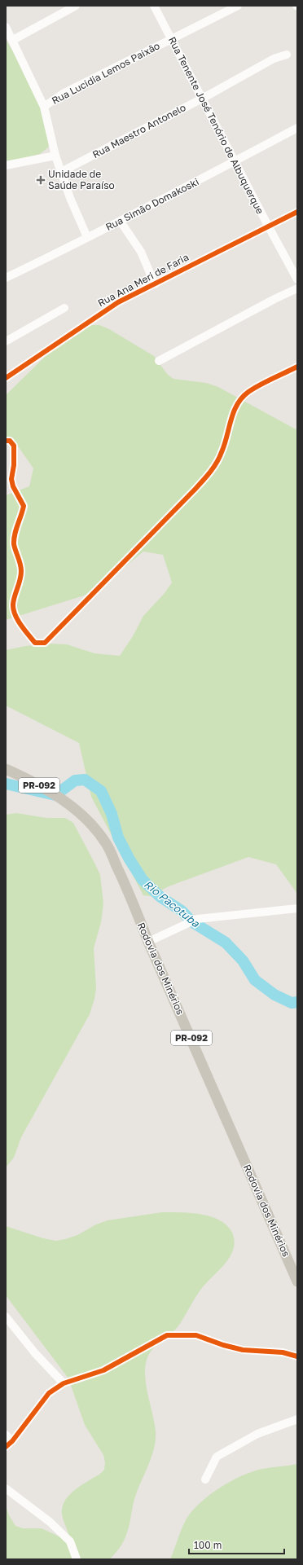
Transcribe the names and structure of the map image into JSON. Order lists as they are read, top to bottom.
{
  "streets": {
    "main road": ["PR-092", "Rodovia dos Minérios"],
    "street": [
      "Rua Lucidia Lemos Paixão",
      "Rua Tenente José Tenório de Albuquerque",
      "Rua Maestro Antonelo",
      "Rua Simão Domakoski",
      "Rua Ana Meri de Faria"
    ]
  },
  "crossings": [
    ["Rua Lucidia Lemos Paixão", "Rua Tenente José Tenório de Albuquerque"],
    ["Rua Tenente José Tenório de Albuquerque", "Rua Maestro Antonelo"],
    ["Rua Tenente José Tenório de Albuquerque", "Rua Simão Domakoski"],
    ["Rua Tenente José Tenório de Albuquerque", "Rua Ana Meri de Faria"]
  ],
  "water": ["Rio Pacotuba"],
  "places": {
    "health": ["Unidade de Saúde Paraíso"]
  },
  "scale_bar": "100 m"
}
